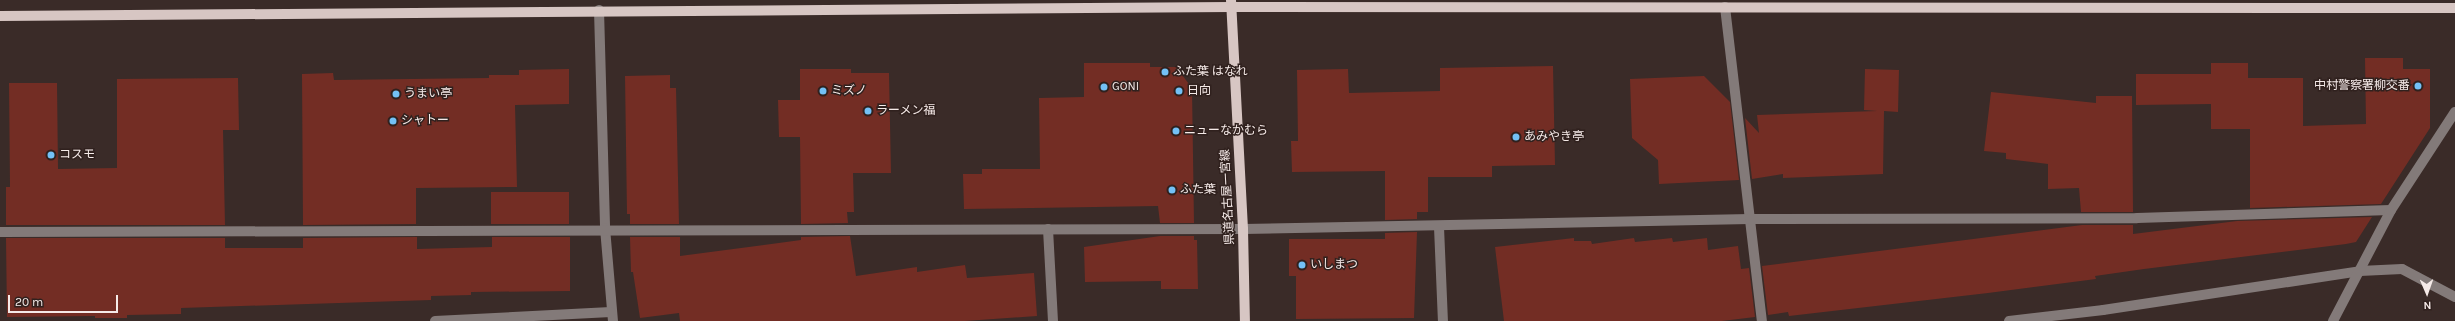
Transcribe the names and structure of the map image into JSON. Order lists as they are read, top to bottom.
{
  "streets": {
    "main road": ["県道名古屋一宮線"]
  },
  "places": [
    "ふた葉 はなれ",
    "中村警察署柳交番",
    "GONI",
    "ミズノ",
    "日向",
    "うまい亭",
    "ラーメン福",
    "シャトー",
    "ニューなかむら",
    "あみやき亭",
    "コスモ",
    "ふた葉",
    "いしまつ"
  ],
  "scale_bar": "20 m",
  "north": "bottom"
}
